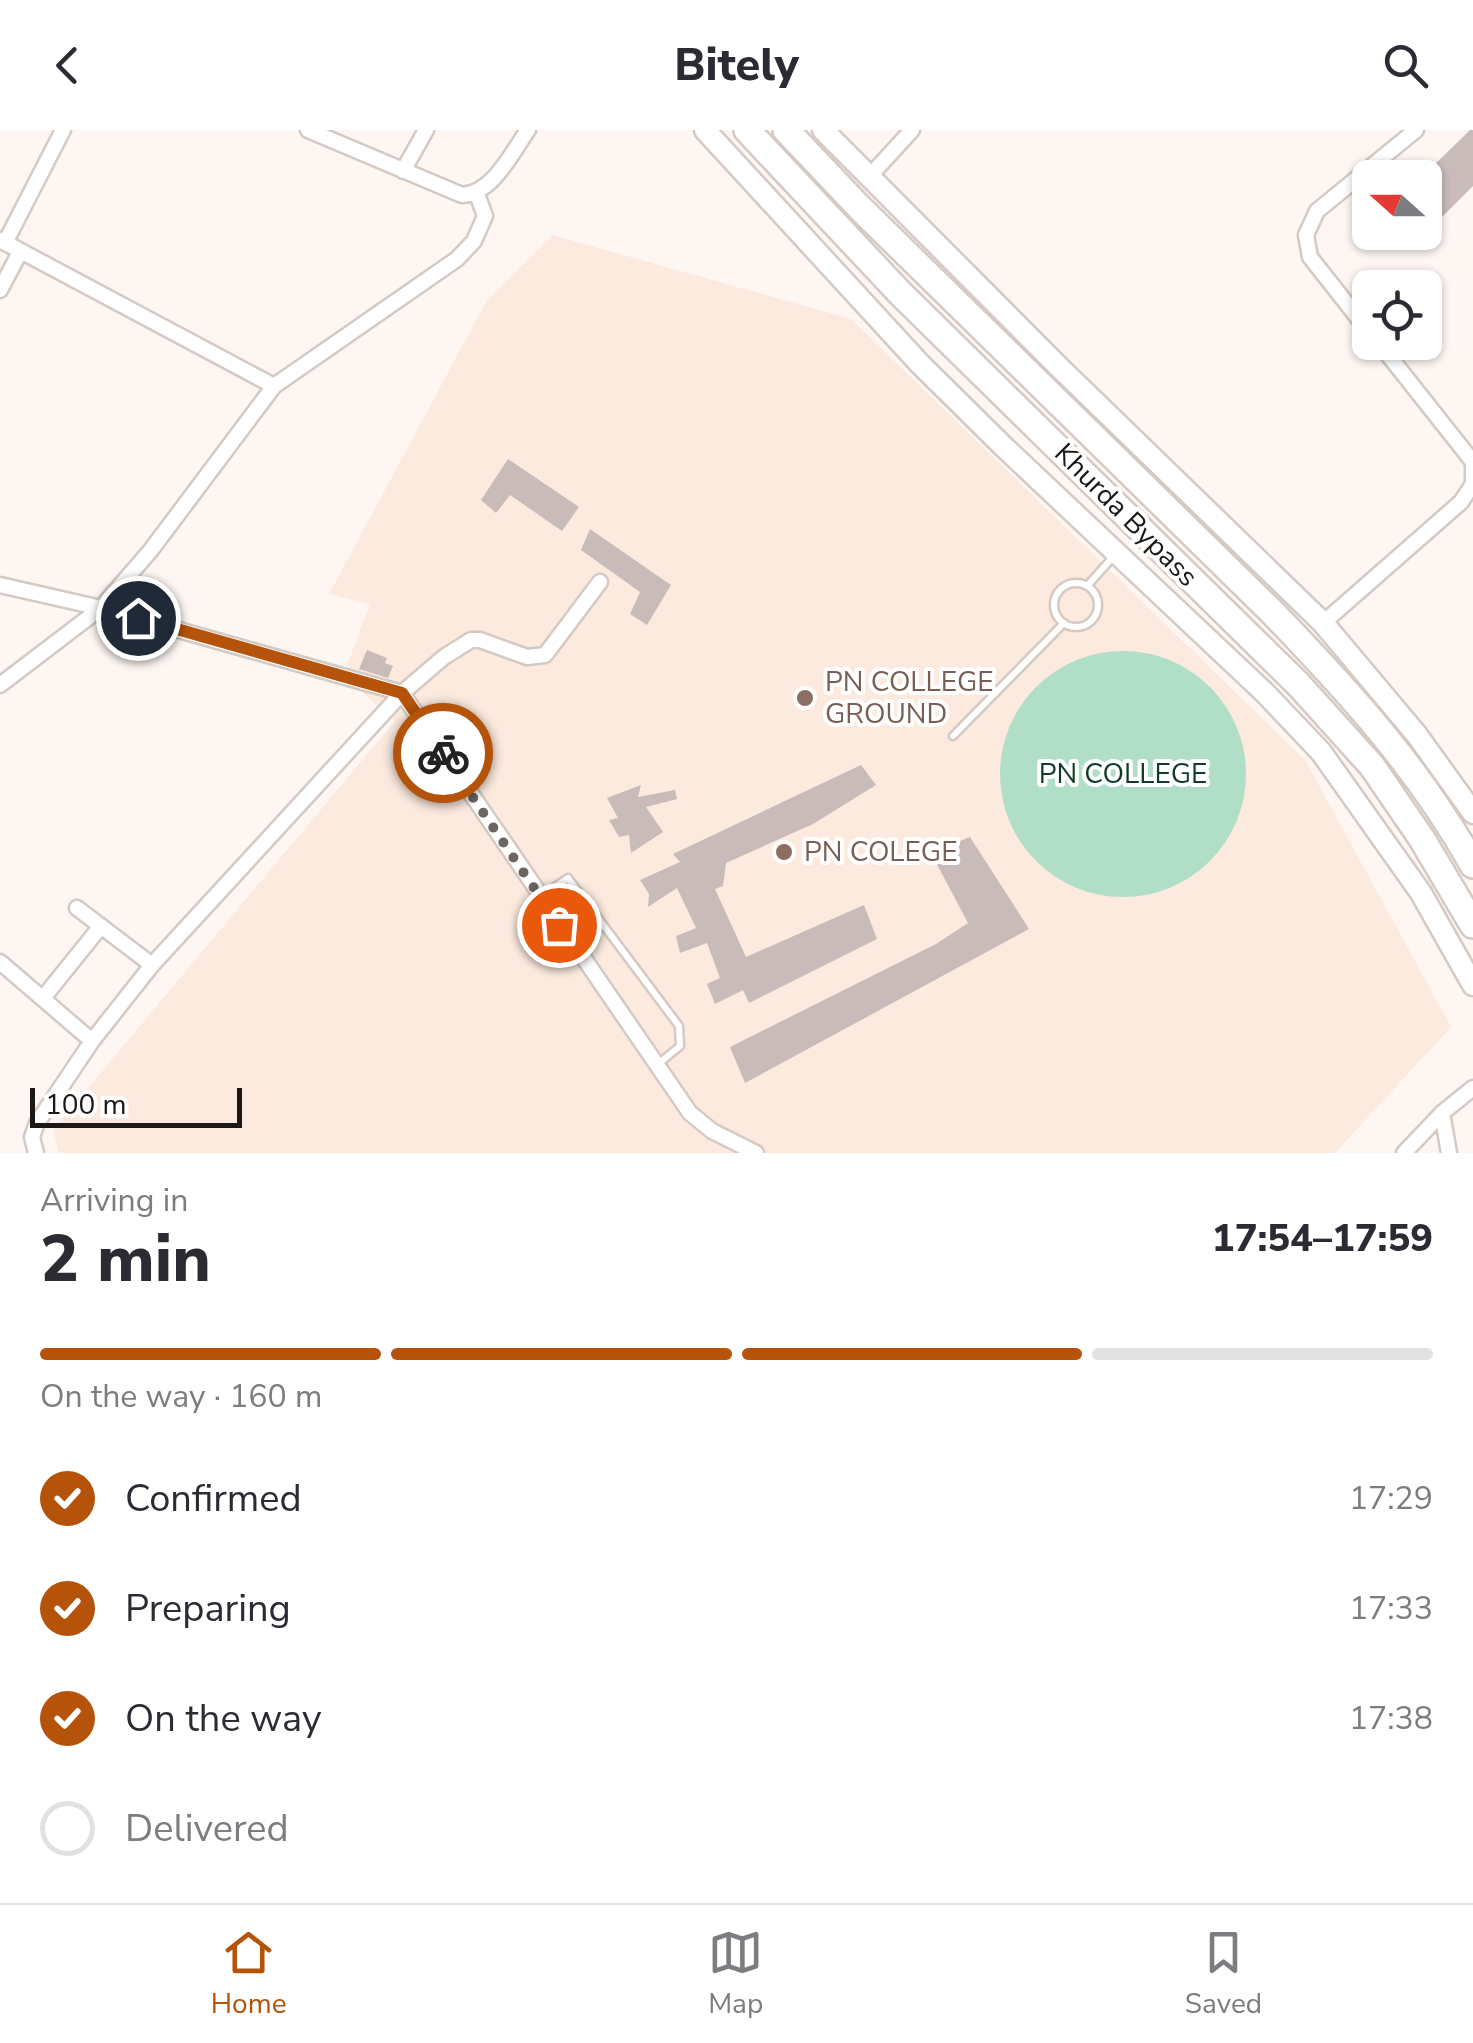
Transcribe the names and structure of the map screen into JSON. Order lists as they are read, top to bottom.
{
  "streets": {
    "highway": ["Khurda Bypass"]
  },
  "parks": ["PN COLLEGE"],
  "places": ["PN COLLEGE GROUND", "PN COLEGE"],
  "scale_bar": "100 m",
  "north": "left",
  "page": {
    "header": "Bitely",
    "scale": "100 m",
    "heading": ["2 min", "Arriving in", "17:54–17:59"],
    "bar": "On the way · 160 m",
    "list": [
      ["Confirmed", "17:29"],
      ["Preparing", "17:33"],
      ["On the way", "17:38"],
      "Delivered"
    ],
    "tabs": ["Home", "Map", "Saved"]
  }
}
